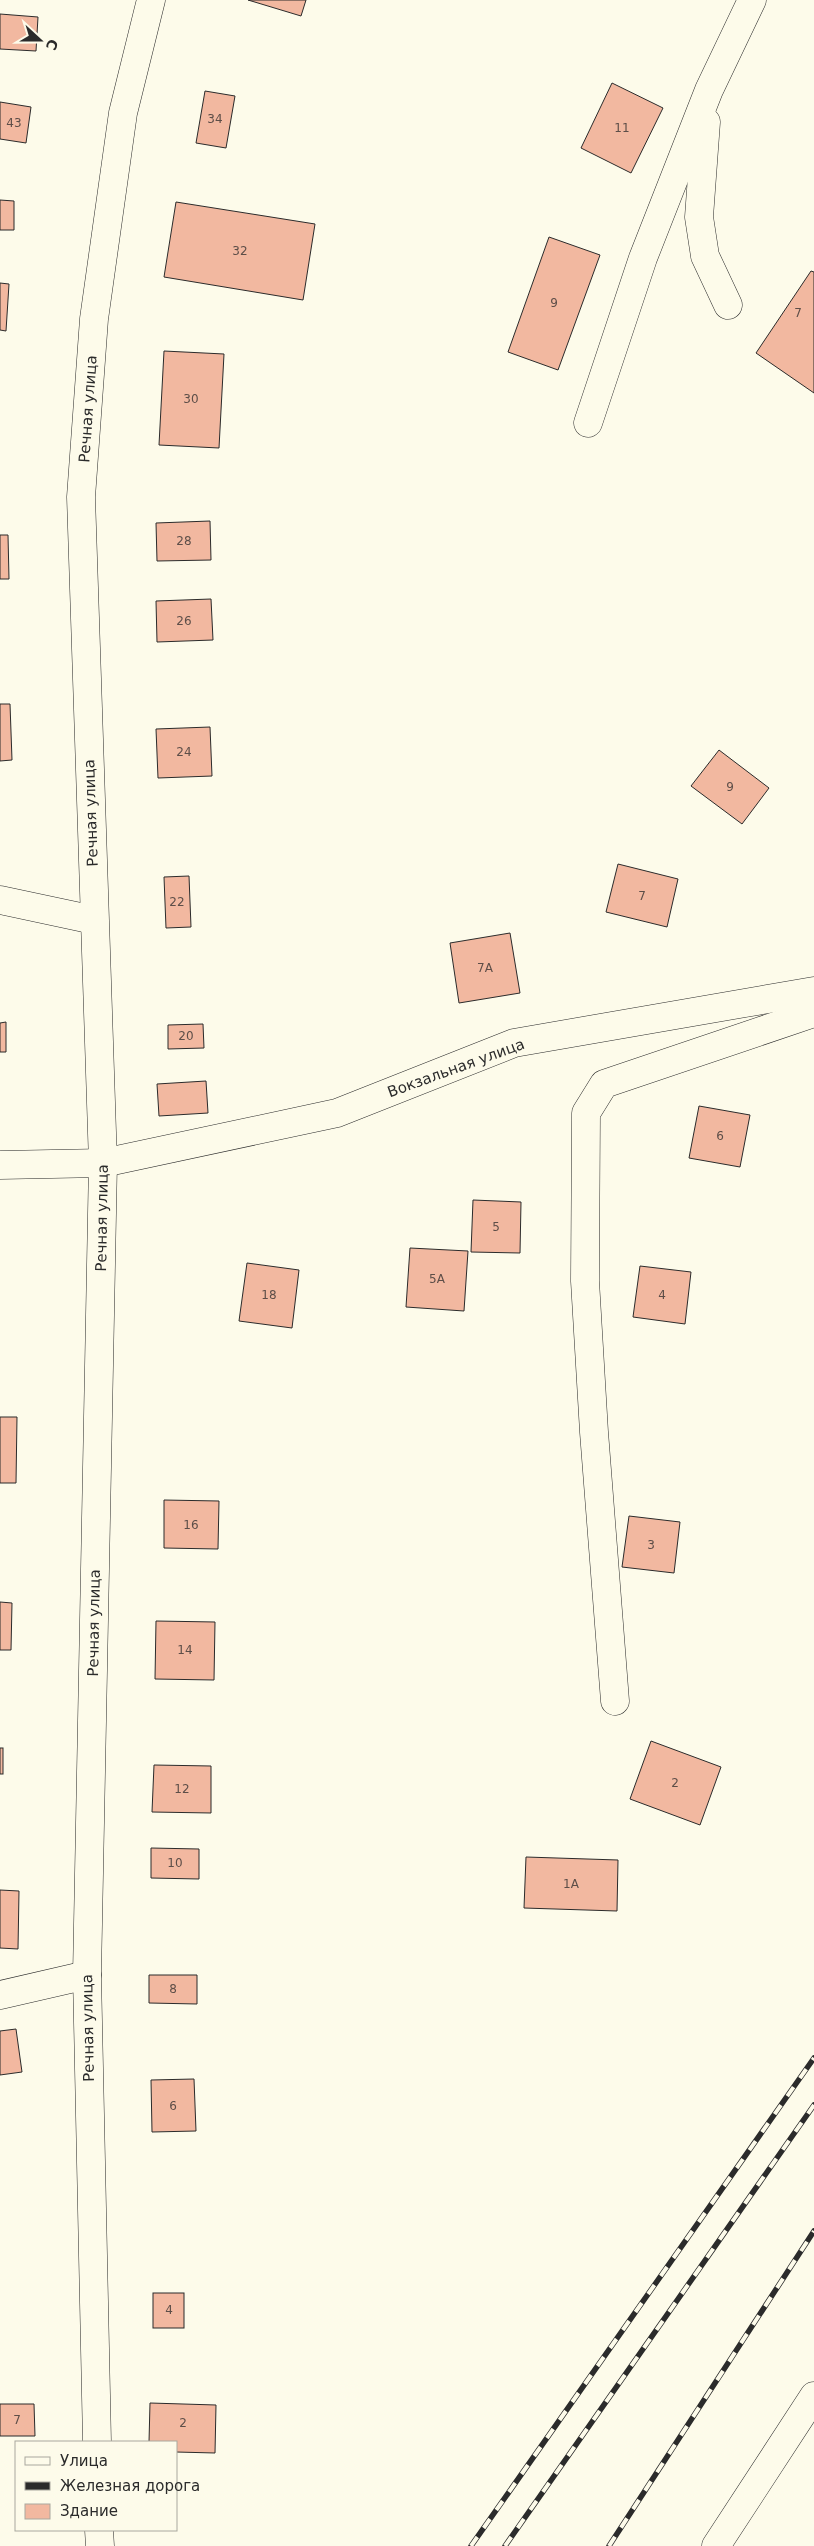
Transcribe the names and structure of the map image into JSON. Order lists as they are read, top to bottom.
{
  "streets": {
    "street": ["Речная улица", "Вокзальная улица"]
  },
  "crossings": [
    ["Речная улица", "Вокзальная улица"]
  ],
  "house_numbers": [
    "34",
    "43",
    "11",
    "32",
    "9",
    "7",
    "30",
    "28",
    "26",
    "24",
    "9",
    "7",
    "22",
    "7А",
    "20",
    "6",
    "5",
    "5А",
    "18",
    "4",
    "16",
    "3",
    "14",
    "2",
    "12",
    "10",
    "1А",
    "8",
    "6",
    "4",
    "7",
    "2"
  ],
  "legend": ["Улица", "Железная дорога", "Здание"],
  "north": "right"
}
